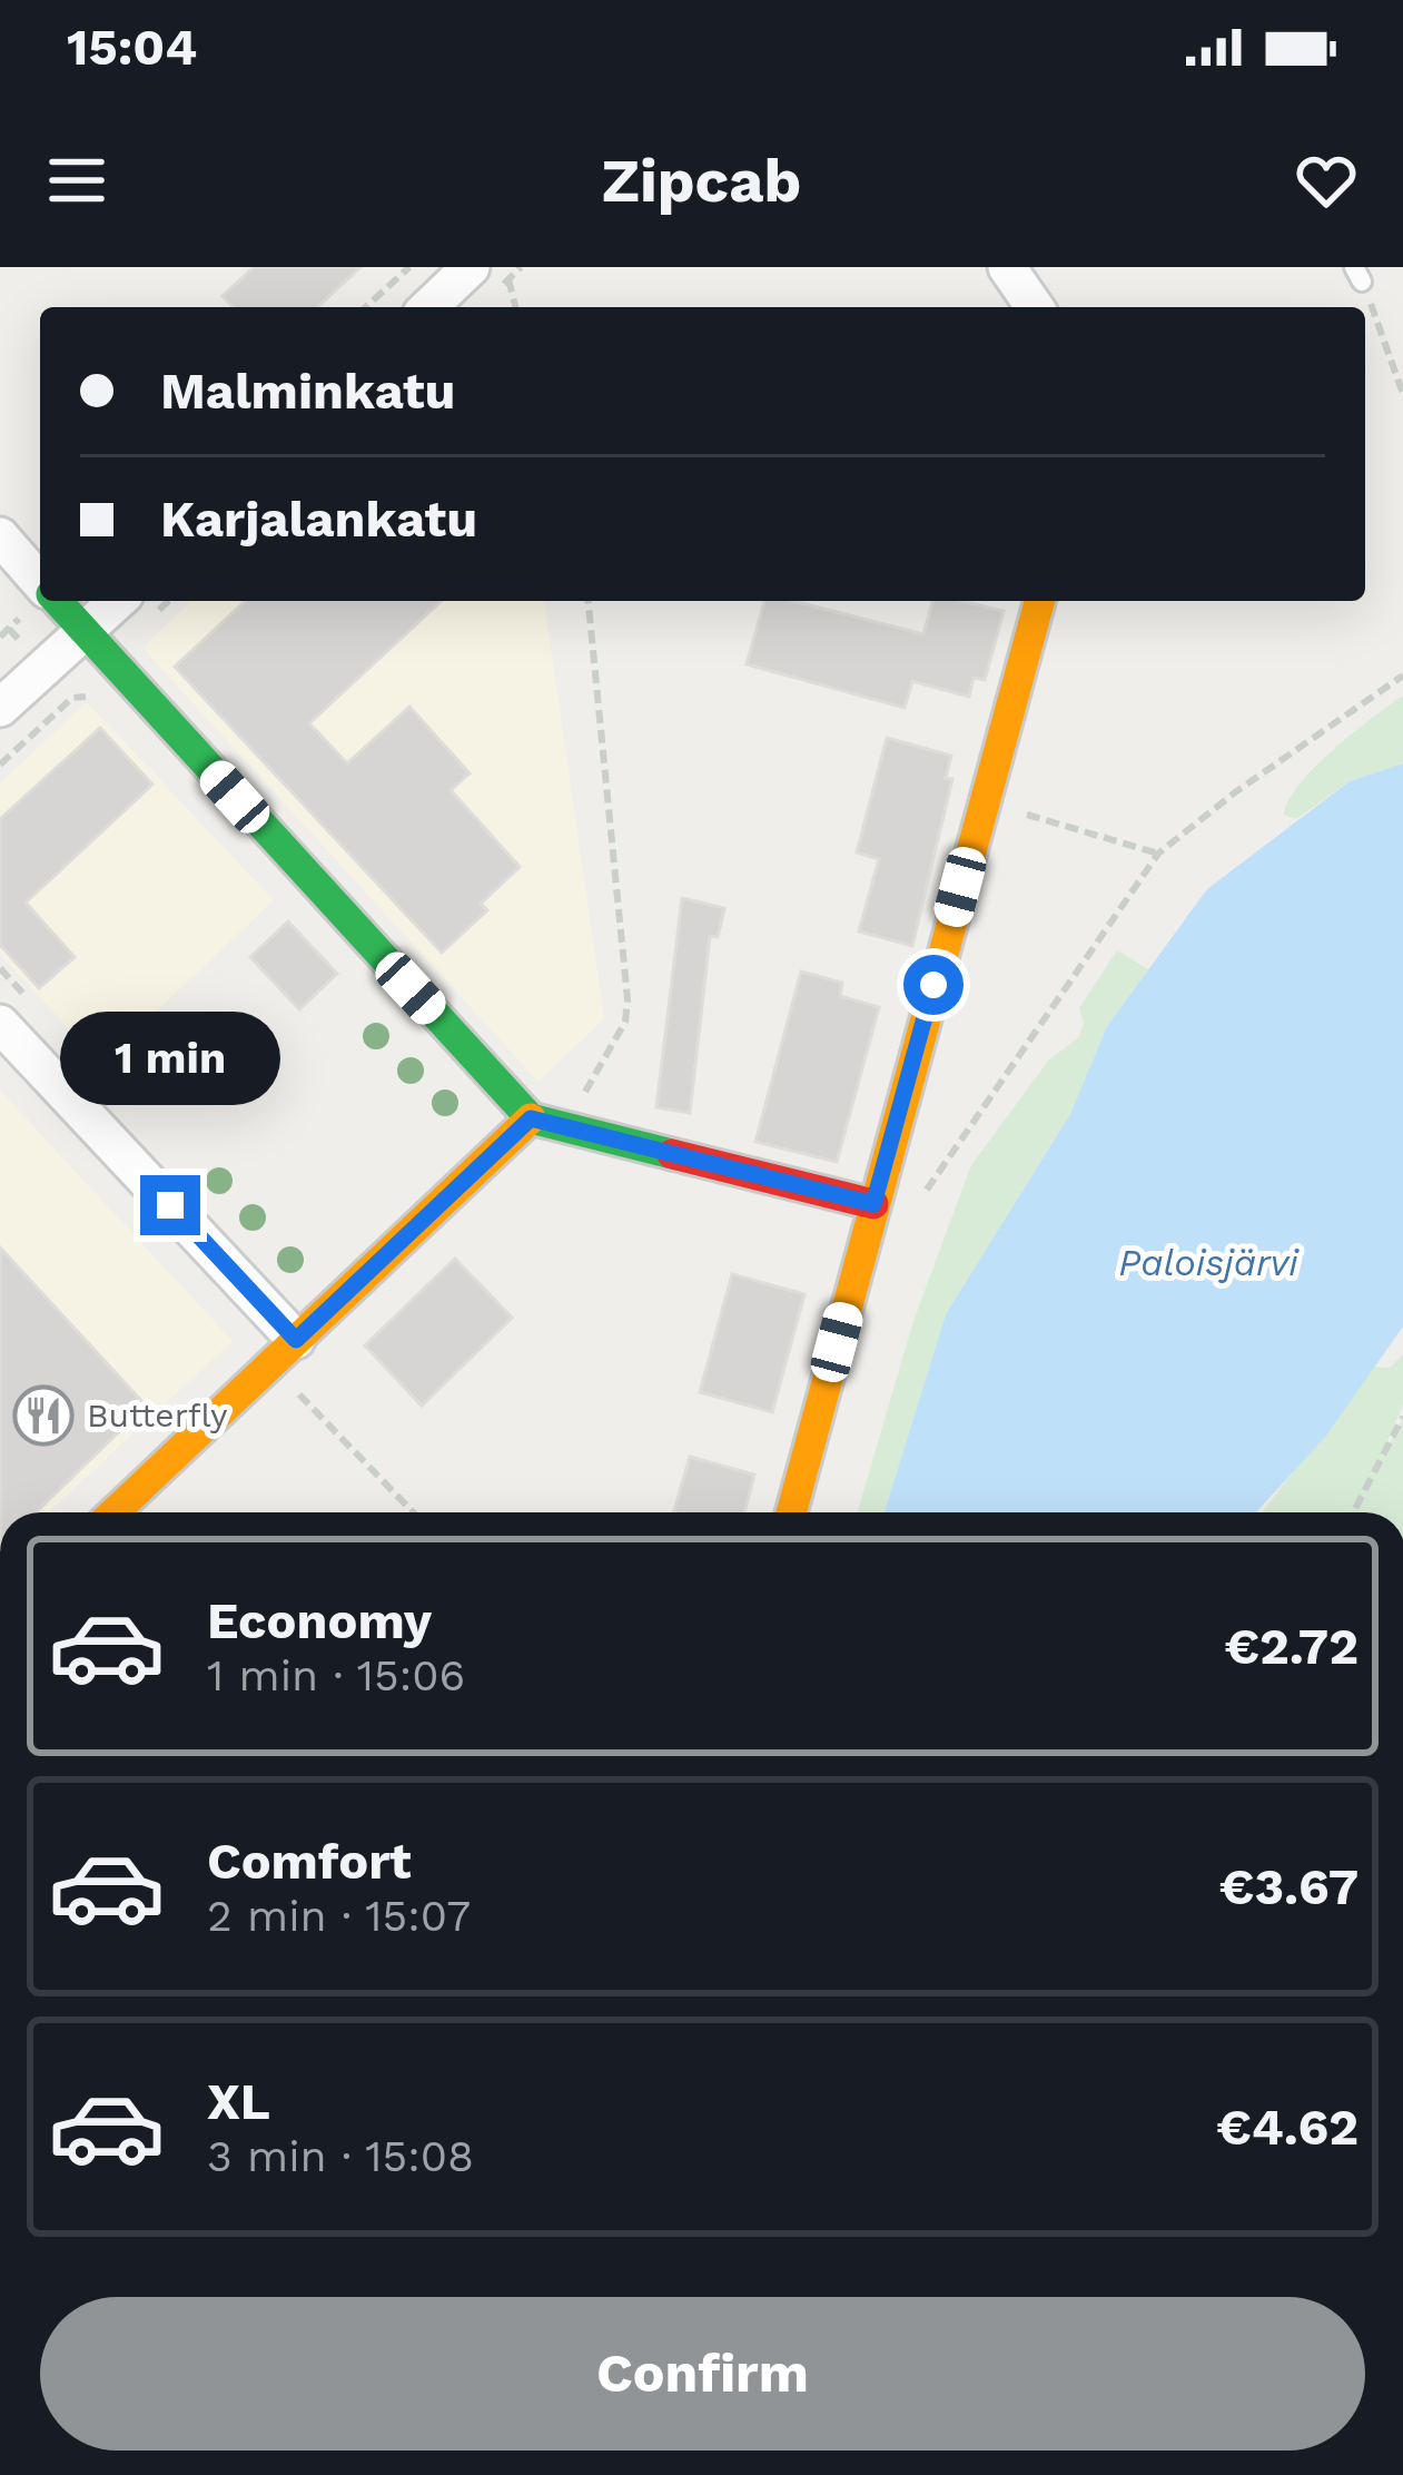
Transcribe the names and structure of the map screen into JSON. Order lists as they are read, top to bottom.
{
  "water": ["Paloisjärvi"],
  "places": {
    "restaurant": ["Butterfly"]
  },
  "page": {
    "status": "15:04",
    "header": "Zipcab",
    "banner": ["Malminkatu", "Karjalankatu"],
    "bubble": "1 min",
    "list": [
      {
        "name": "Economy",
        "note": "1 min · 15:06",
        "value": "€2.72"
      },
      {
        "name": "Comfort",
        "note": "2 min · 15:07",
        "value": "€3.67"
      },
      {
        "name": "XL",
        "note": "3 min · 15:08",
        "value": "€4.62"
      }
    ],
    "buttons": "Confirm"
  }
}
